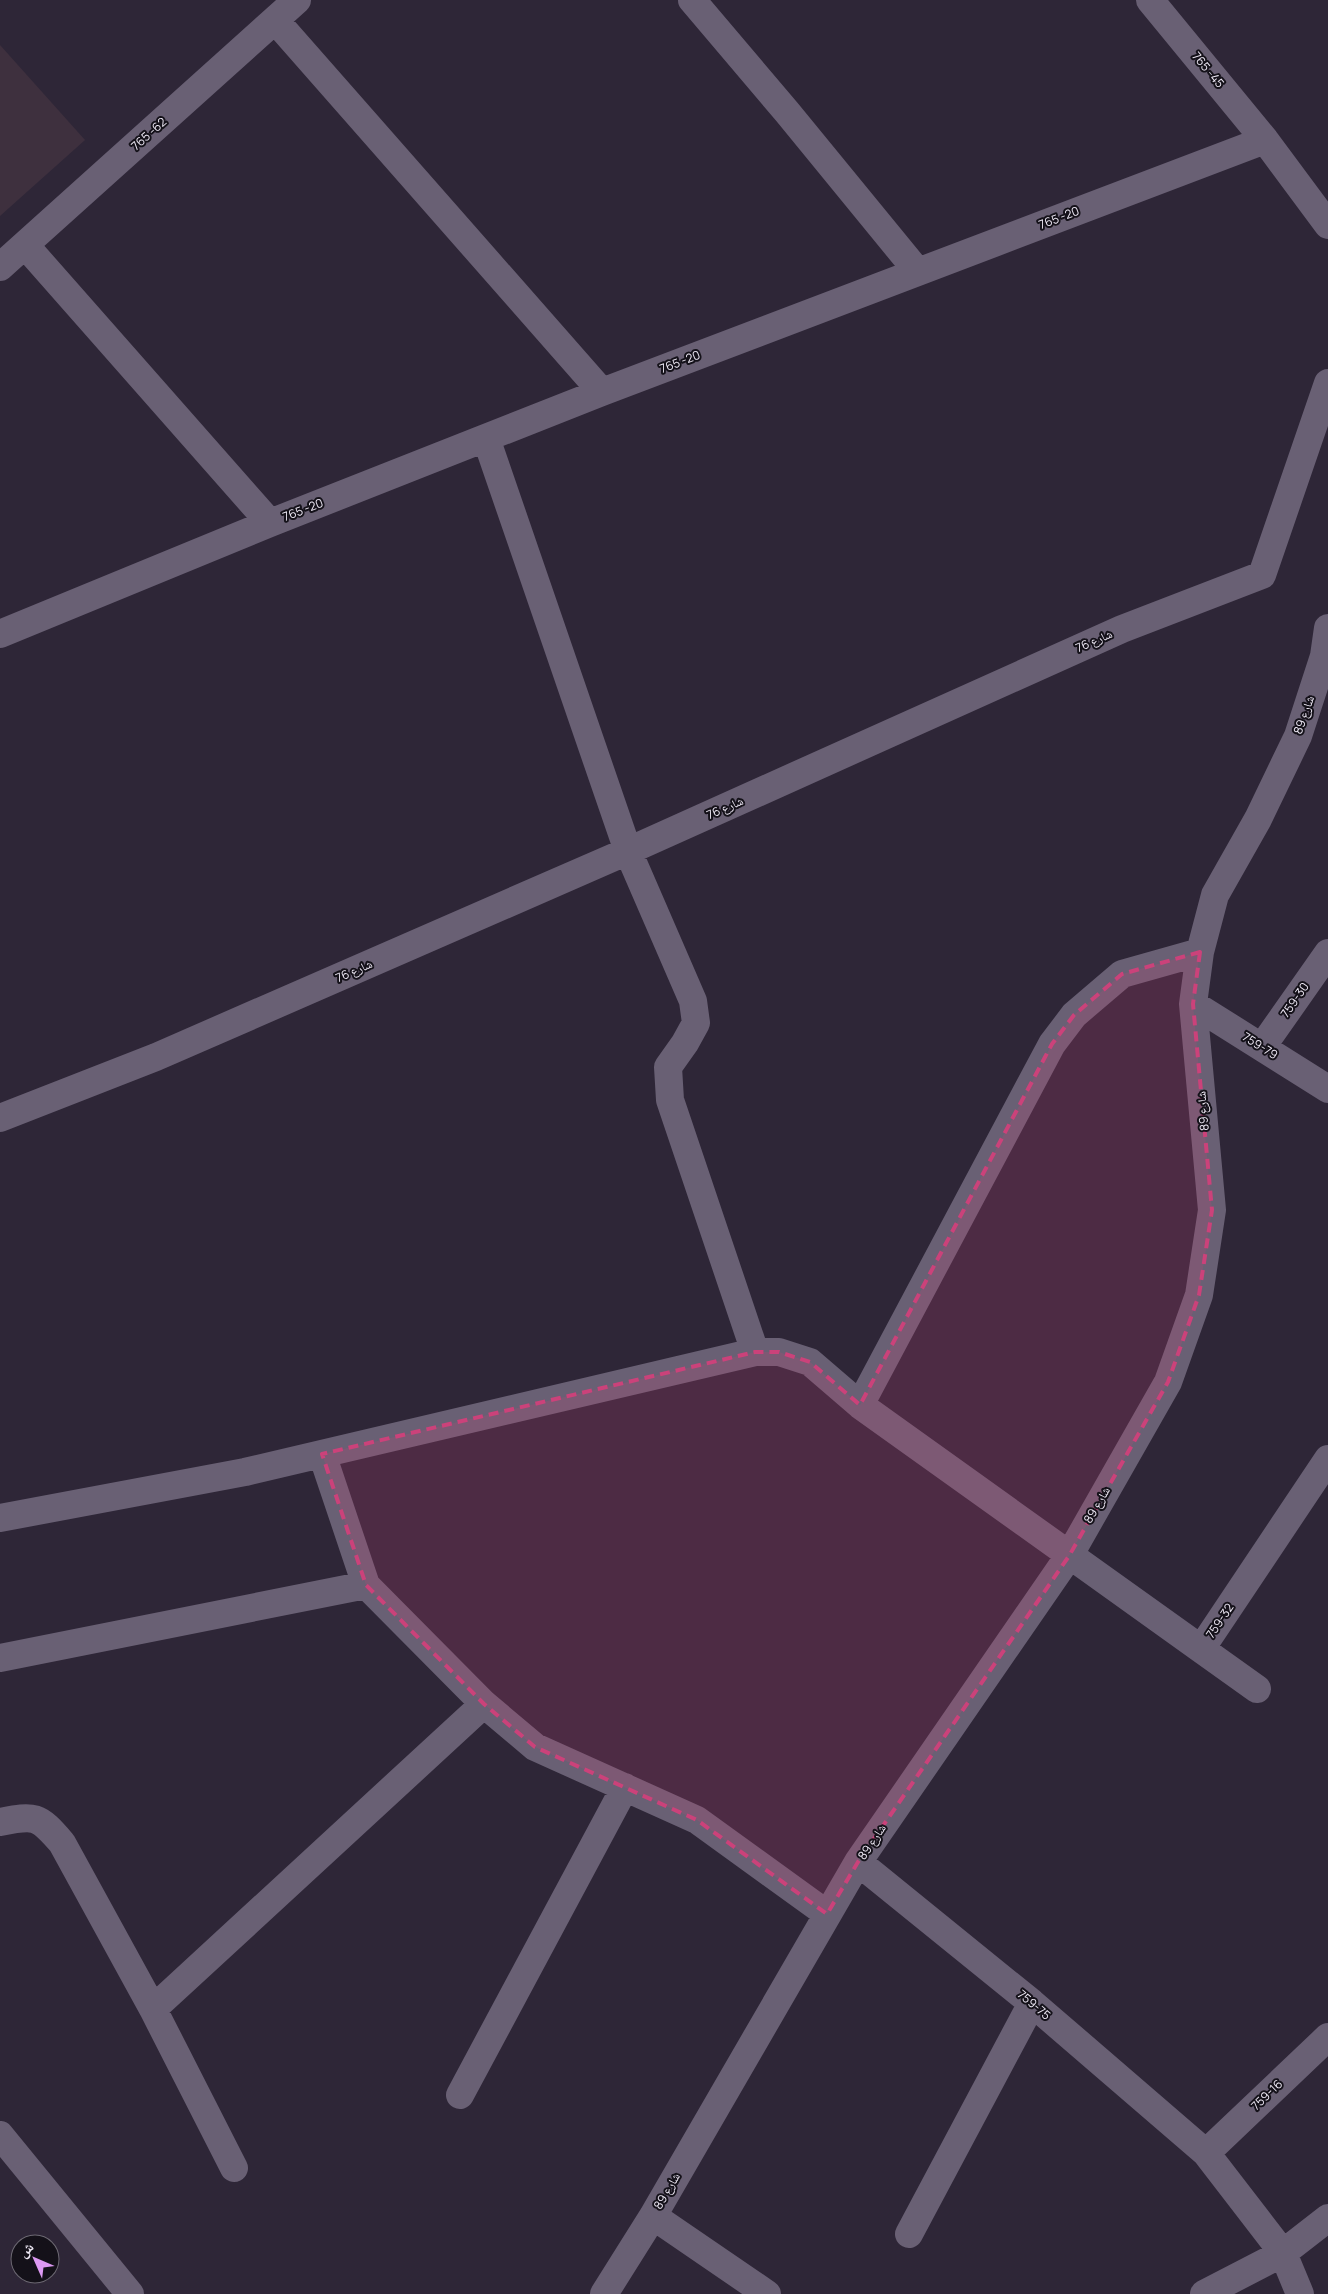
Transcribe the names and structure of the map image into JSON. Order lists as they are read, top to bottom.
{
  "streets": {
    "street": [
      "765 -45",
      "765 -62",
      "765 -20",
      "شارع 76",
      "شارع 89",
      "759-30",
      "759-79",
      "759-32",
      "759-75",
      "759-16"
    ]
  },
  "crossings": [
    ["765 -45", "765 -20"],
    ["شارع 89", "759-79"],
    ["شارع 89", "759-32"],
    ["شارع 89", "759-75"],
    ["759-30", "759-79"],
    ["759-75", "759-16"]
  ],
  "north": "top left"
}
